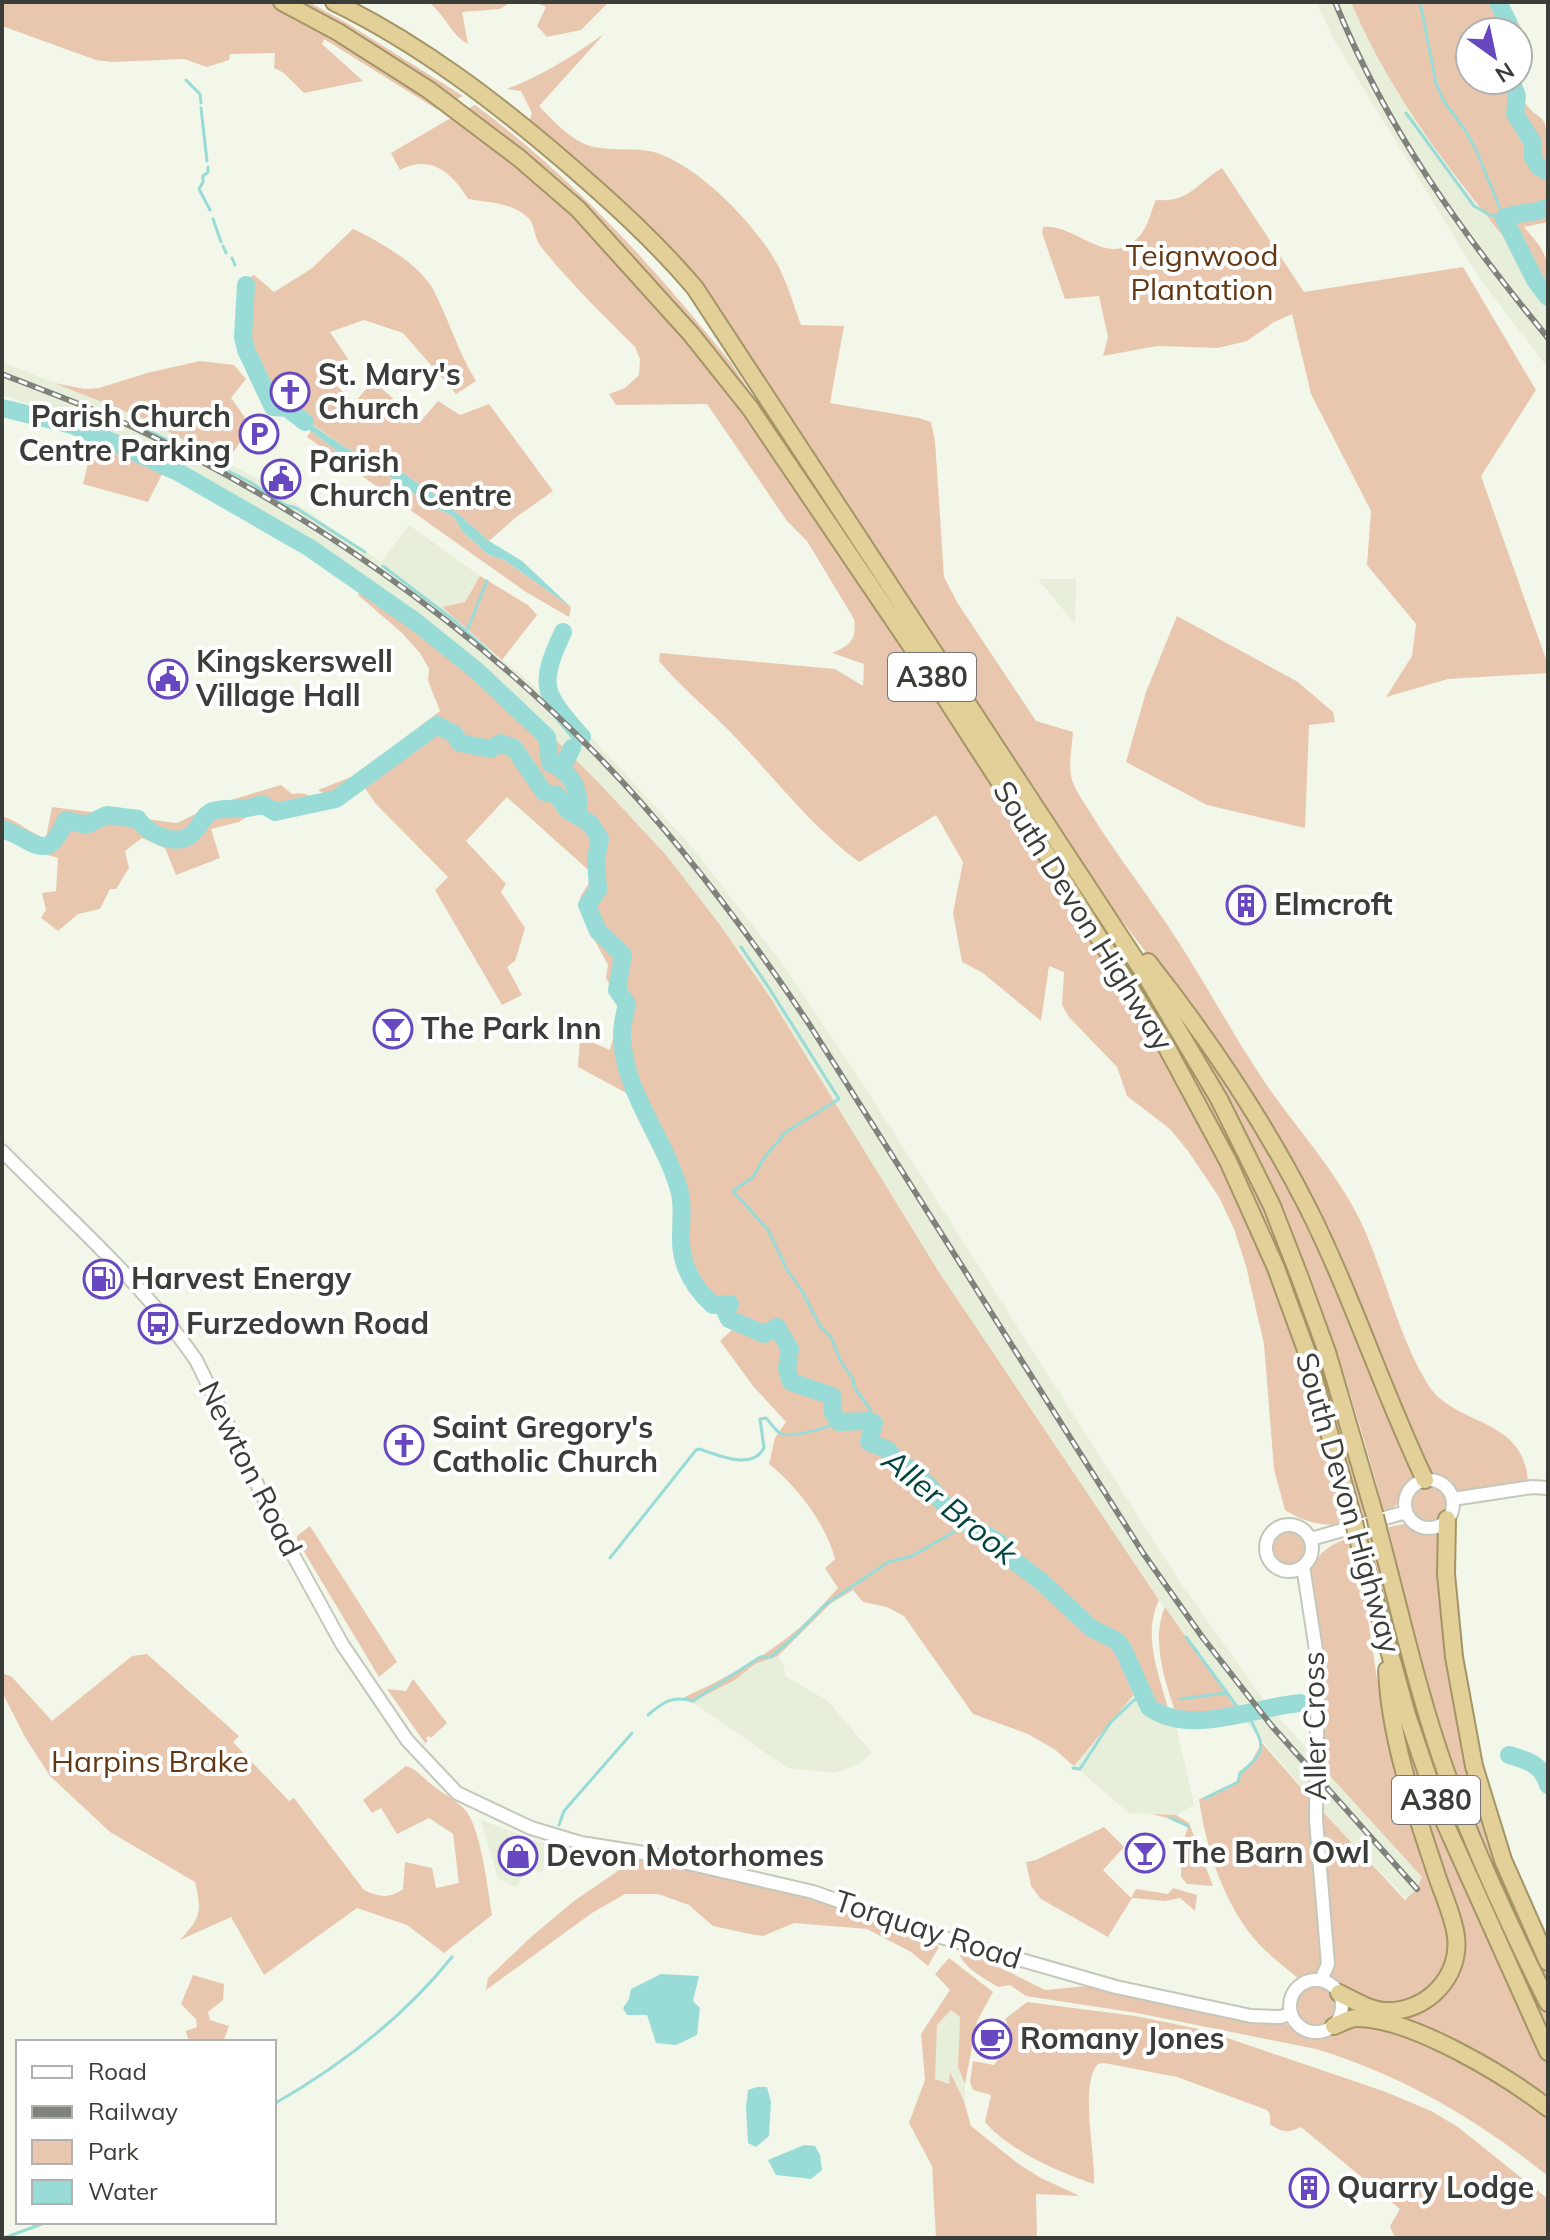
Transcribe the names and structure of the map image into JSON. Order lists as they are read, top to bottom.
{
  "streets": {
    "highway": ["A380", "South Devon Highway"],
    "street": ["Newton Road", "Aller Cross", "Torquay Road"]
  },
  "crossings": [
    ["A380", "South Devon Highway"],
    ["A380", "Aller Cross"],
    ["A380", "Torquay Road"],
    ["Newton Road", "Torquay Road"],
    ["Aller Cross", "Torquay Road"]
  ],
  "water": ["Aller Brook"],
  "parks": ["Teignwood Plantation", "Harpins Brake"],
  "places": {
    "church": ["St. Mary's Church", "Saint Gregory's Catholic Church"],
    "parking": ["Parish Church Centre Parking"],
    "public building": ["Parish Church Centre", "Kingskerswell Village Hall"],
    "building": ["Elmcroft", "Quarry Lodge"],
    "bar": ["The Park Inn", "The Barn Owl"],
    "fuel station": ["Harvest Energy"],
    "bus stop": ["Furzedown Road"],
    "shop": ["Devon Motorhomes"],
    "cafe": ["Romany Jones"]
  },
  "legend": [
    "Road",
    "Railway",
    "Park",
    "Water"
  ],
  "north": "bottom right"
}
